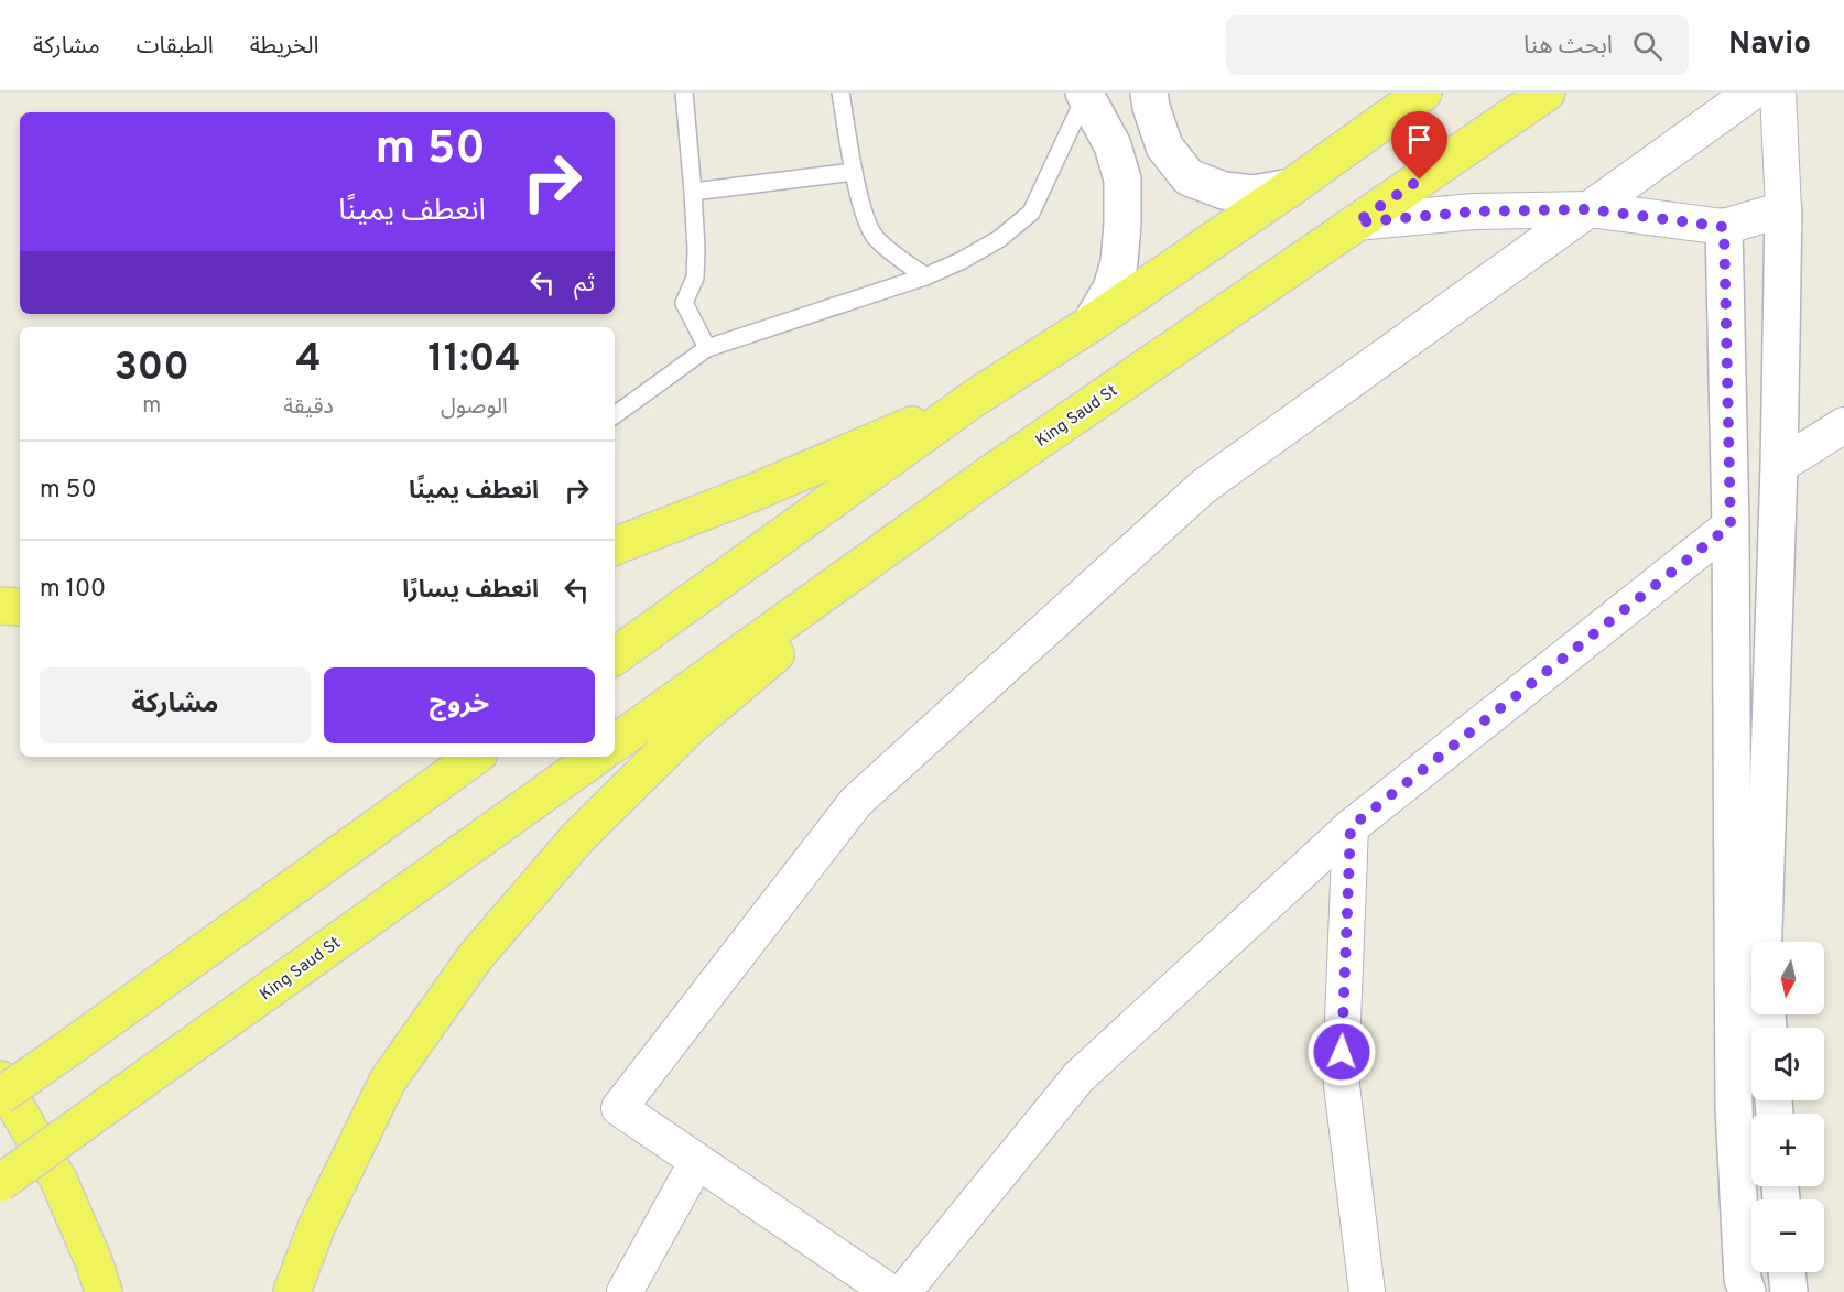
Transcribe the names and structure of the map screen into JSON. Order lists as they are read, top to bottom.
{
  "streets": {
    "main road": ["King Saud St"]
  },
  "north": "bottom",
  "page": {
    "header": "Navio",
    "search": "ابحث هنا",
    "nav": ["الخريطة", "الطبقات", "مشاركة"],
    "turn": ["50 m", "انعطف يمينًا"],
    "then": "ثم",
    "eta": [
      "11:04",
      "الوصول",
      "4",
      "دقيقة",
      "300",
      "m"
    ],
    "list": [
      {
        "name": "انعطف يمينًا",
        "value": "50 m"
      },
      {
        "name": "انعطف يسارًا",
        "value": "100 m"
      }
    ],
    "buttons": ["خروج", "مشاركة"],
    "map_buttons": ["+", "−"]
  }
}
